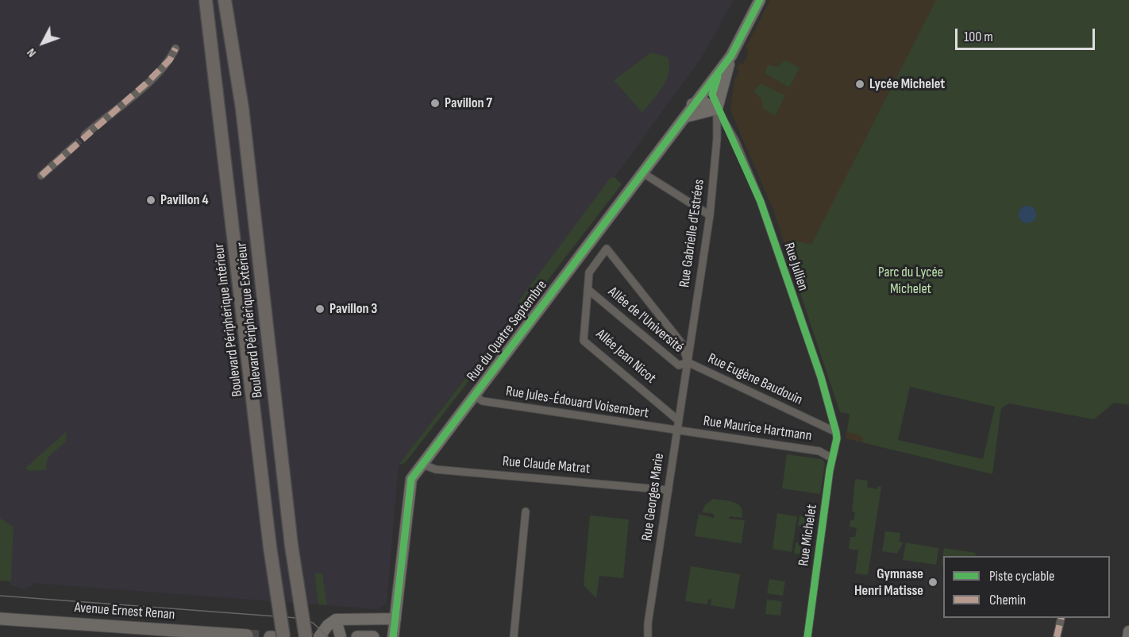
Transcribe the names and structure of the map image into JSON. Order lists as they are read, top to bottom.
{
  "streets": {
    "highway": ["Boulevard Périphérique Intérieur", "Boulevard Périphérique Extérieur"],
    "main road": ["Avenue Ernest Renan"],
    "street": [
      "Rue Gabrielle d'Estrées",
      "Rue Jullien",
      "Allée de l'Université",
      "Rue du Quatre Septembre",
      "Allée Jean Nicot",
      "Rue Eugène Baudouin",
      "Rue Jules-Édouard Voisembert",
      "Rue Maurice Hartmann",
      "Rue Claude Matrat",
      "Rue Georges Marie",
      "Rue Michelet"
    ]
  },
  "crossings": [
    ["Rue Gabrielle d'Estrées", "Rue Jullien"],
    ["Rue Gabrielle d'Estrées", "Allée de l'Université"],
    ["Rue Gabrielle d'Estrées", "Rue Eugène Baudouin"],
    ["Rue Gabrielle d'Estrées", "Rue Georges Marie"],
    ["Rue Jullien", "Rue Eugène Baudouin"],
    ["Rue Jullien", "Rue Michelet"],
    ["Allée de l'Université", "Allée Jean Nicot"],
    ["Allée de l'Université", "Rue Eugène Baudouin"],
    ["Allée de l'Université", "Rue Georges Marie"],
    ["Rue du Quatre Septembre", "Rue Jules-Édouard Voisembert"],
    ["Rue du Quatre Septembre", "Rue Claude Matrat"],
    ["Allée Jean Nicot", "Rue Eugène Baudouin"],
    ["Allée Jean Nicot", "Rue Georges Marie"],
    ["Rue Eugène Baudouin", "Rue Georges Marie"],
    ["Rue Eugène Baudouin", "Rue Michelet"],
    ["Rue Jules-Édouard Voisembert", "Rue Maurice Hartmann"],
    ["Rue Jules-Édouard Voisembert", "Rue Georges Marie"],
    ["Rue Maurice Hartmann", "Rue Georges Marie"],
    ["Rue Maurice Hartmann", "Rue Michelet"],
    ["Rue Claude Matrat", "Rue Georges Marie"]
  ],
  "parks": ["Parc du Lycée Michelet"],
  "places": [
    "Lycée Michelet",
    "Pavillon 7",
    "Pavillon 4",
    "Pavillon 3",
    "Gymnase Henri Matisse"
  ],
  "legend": ["Piste cyclable", "Chemin"],
  "scale_bar": "100 m",
  "north": "bottom left"
}
